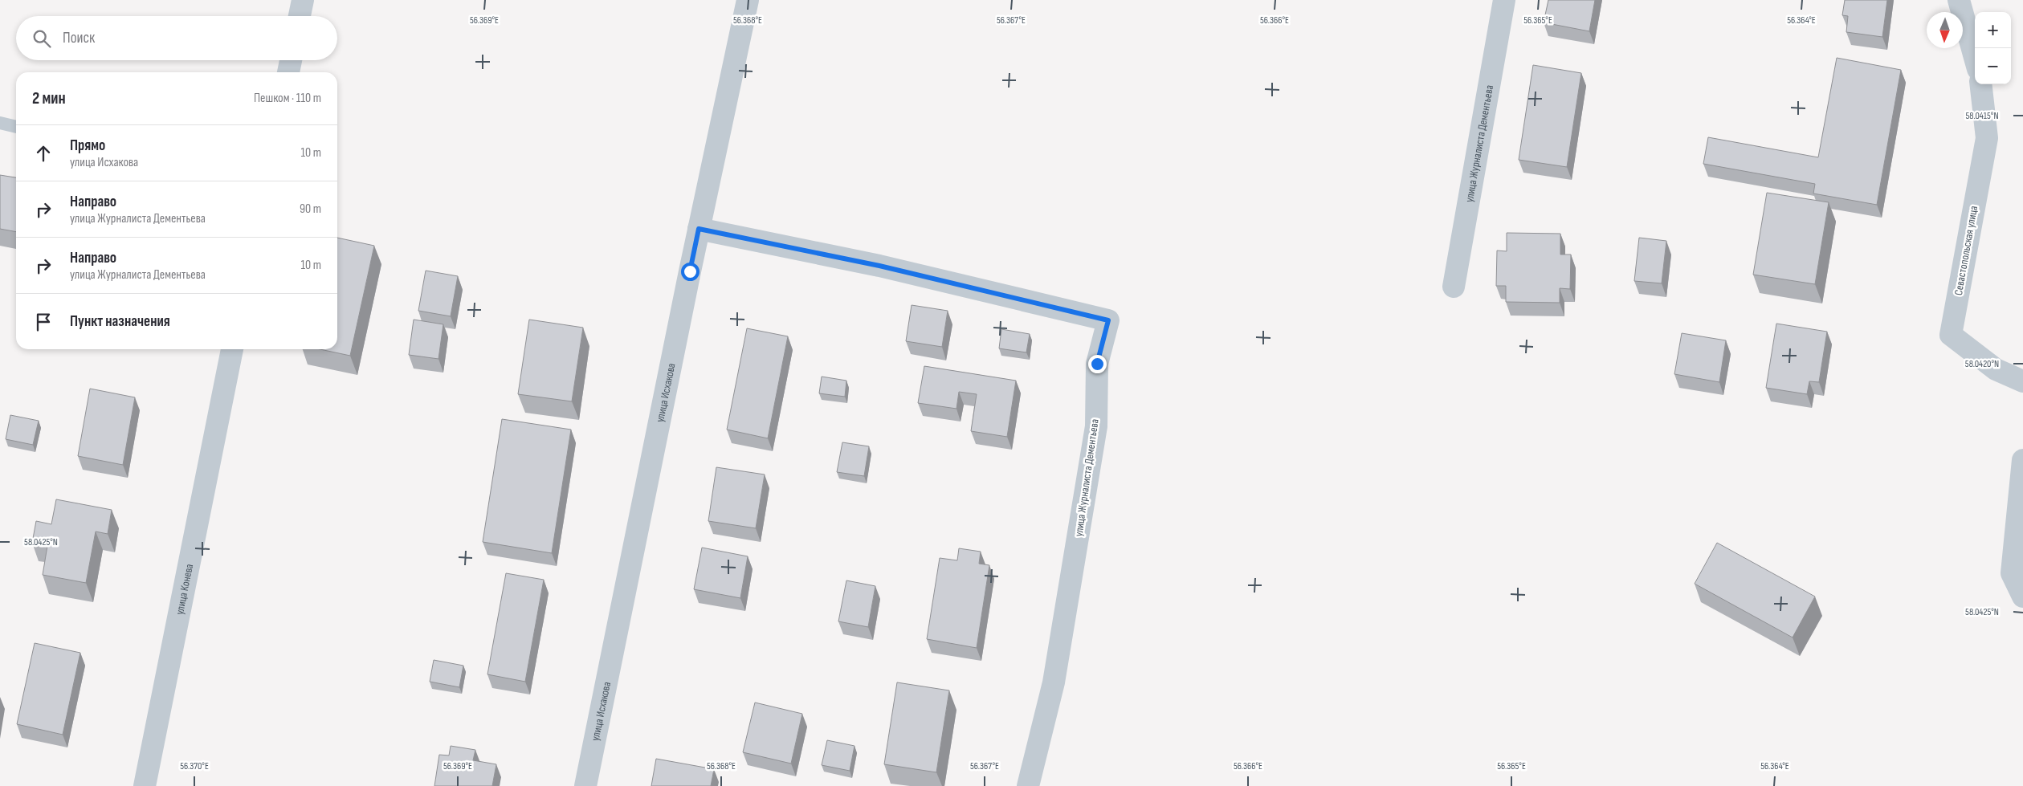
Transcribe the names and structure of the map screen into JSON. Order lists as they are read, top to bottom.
{
  "streets": {
    "street": [
      "улица Журналиста Дементьева",
      "Севастопольская улица",
      "улица Исхакова",
      "улица Конева"
    ]
  },
  "crossings": [
    ["улица Журналиста Дементьева", "улица Исхакова"]
  ],
  "north": "bottom",
  "page": {
    "map_buttons": ["+", "−"],
    "search": "Поиск",
    "heading": ["2 мин", "Пешком · 110 m"],
    "list": [
      ["Прямо", "улица Исхакова", "10 m"],
      ["Направо", "улица Журналиста Дементьева", "90 m"],
      ["Направо", "улица Журналиста Дементьева", "10 m"],
      "Пункт назначения"
    ]
  },
  "coordinates": [
    "56.369°E",
    "56.368°E",
    "56.367°E",
    "56.366°E",
    "56.365°E",
    "56.364°E",
    "58.0415°N",
    "58.0420°N",
    "58.0425°N",
    "56.370°E"
  ]
}
